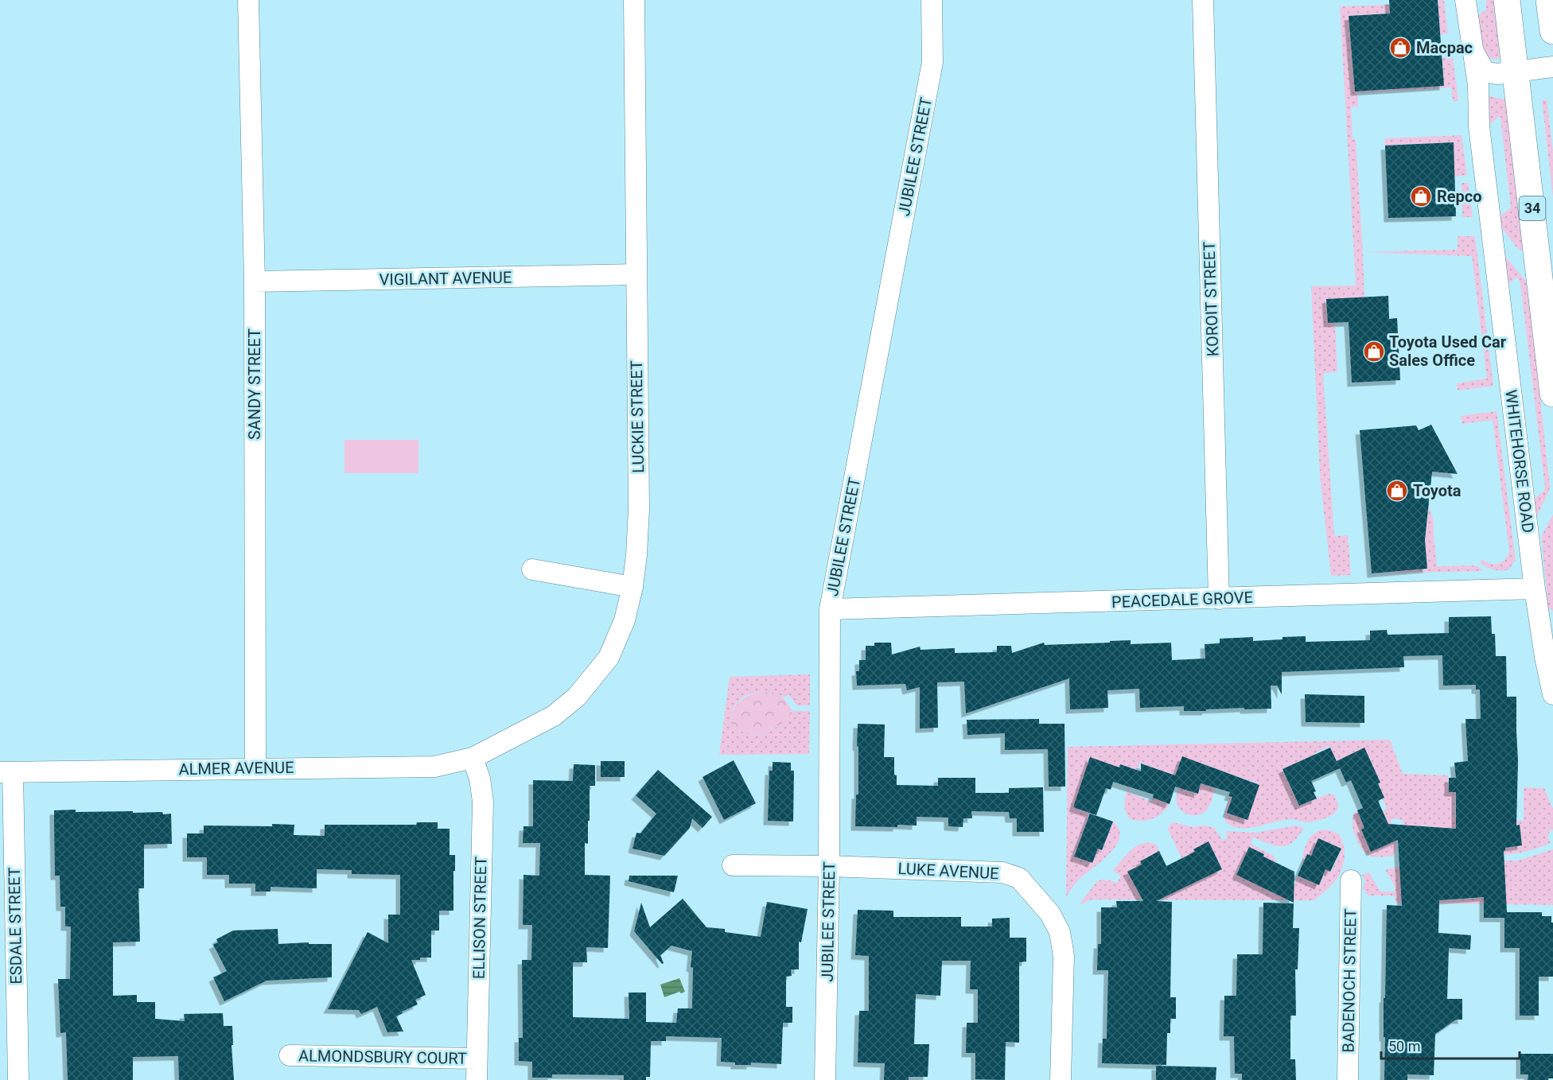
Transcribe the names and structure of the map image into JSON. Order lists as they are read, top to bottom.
{
  "streets": {
    "main road": ["34"],
    "street": [
      "JUBILEE STREET",
      "VIGILANT AVENUE",
      "KOROIT STREET",
      "SANDY STREET",
      "LUCKIE STREET",
      "WHITEHORSE ROAD",
      "PEACEDALE GROVE",
      "ALMER AVENUE",
      "LUKE AVENUE",
      "ELLISON STREET",
      "ESDALE STREET",
      "BADENOCH STREET",
      "ALMONDSBURY COURT"
    ]
  },
  "crossings": [
    ["JUBILEE STREET", "PEACEDALE GROVE"],
    ["JUBILEE STREET", "LUKE AVENUE"],
    ["VIGILANT AVENUE", "SANDY STREET"],
    ["VIGILANT AVENUE", "LUCKIE STREET"],
    ["KOROIT STREET", "PEACEDALE GROVE"],
    ["SANDY STREET", "ALMER AVENUE"],
    ["LUCKIE STREET", "ALMER AVENUE"],
    ["LUCKIE STREET", "ELLISON STREET"],
    ["WHITEHORSE ROAD", "PEACEDALE GROVE"],
    ["ALMER AVENUE", "ELLISON STREET"],
    ["ALMER AVENUE", "ESDALE STREET"],
    ["ELLISON STREET", "ALMONDSBURY COURT"]
  ],
  "places": {
    "shop": [
      "Macpac",
      "Repco",
      "Toyota Used Car Sales Office",
      "Toyota"
    ]
  },
  "scale_bar": "50 m"
}
